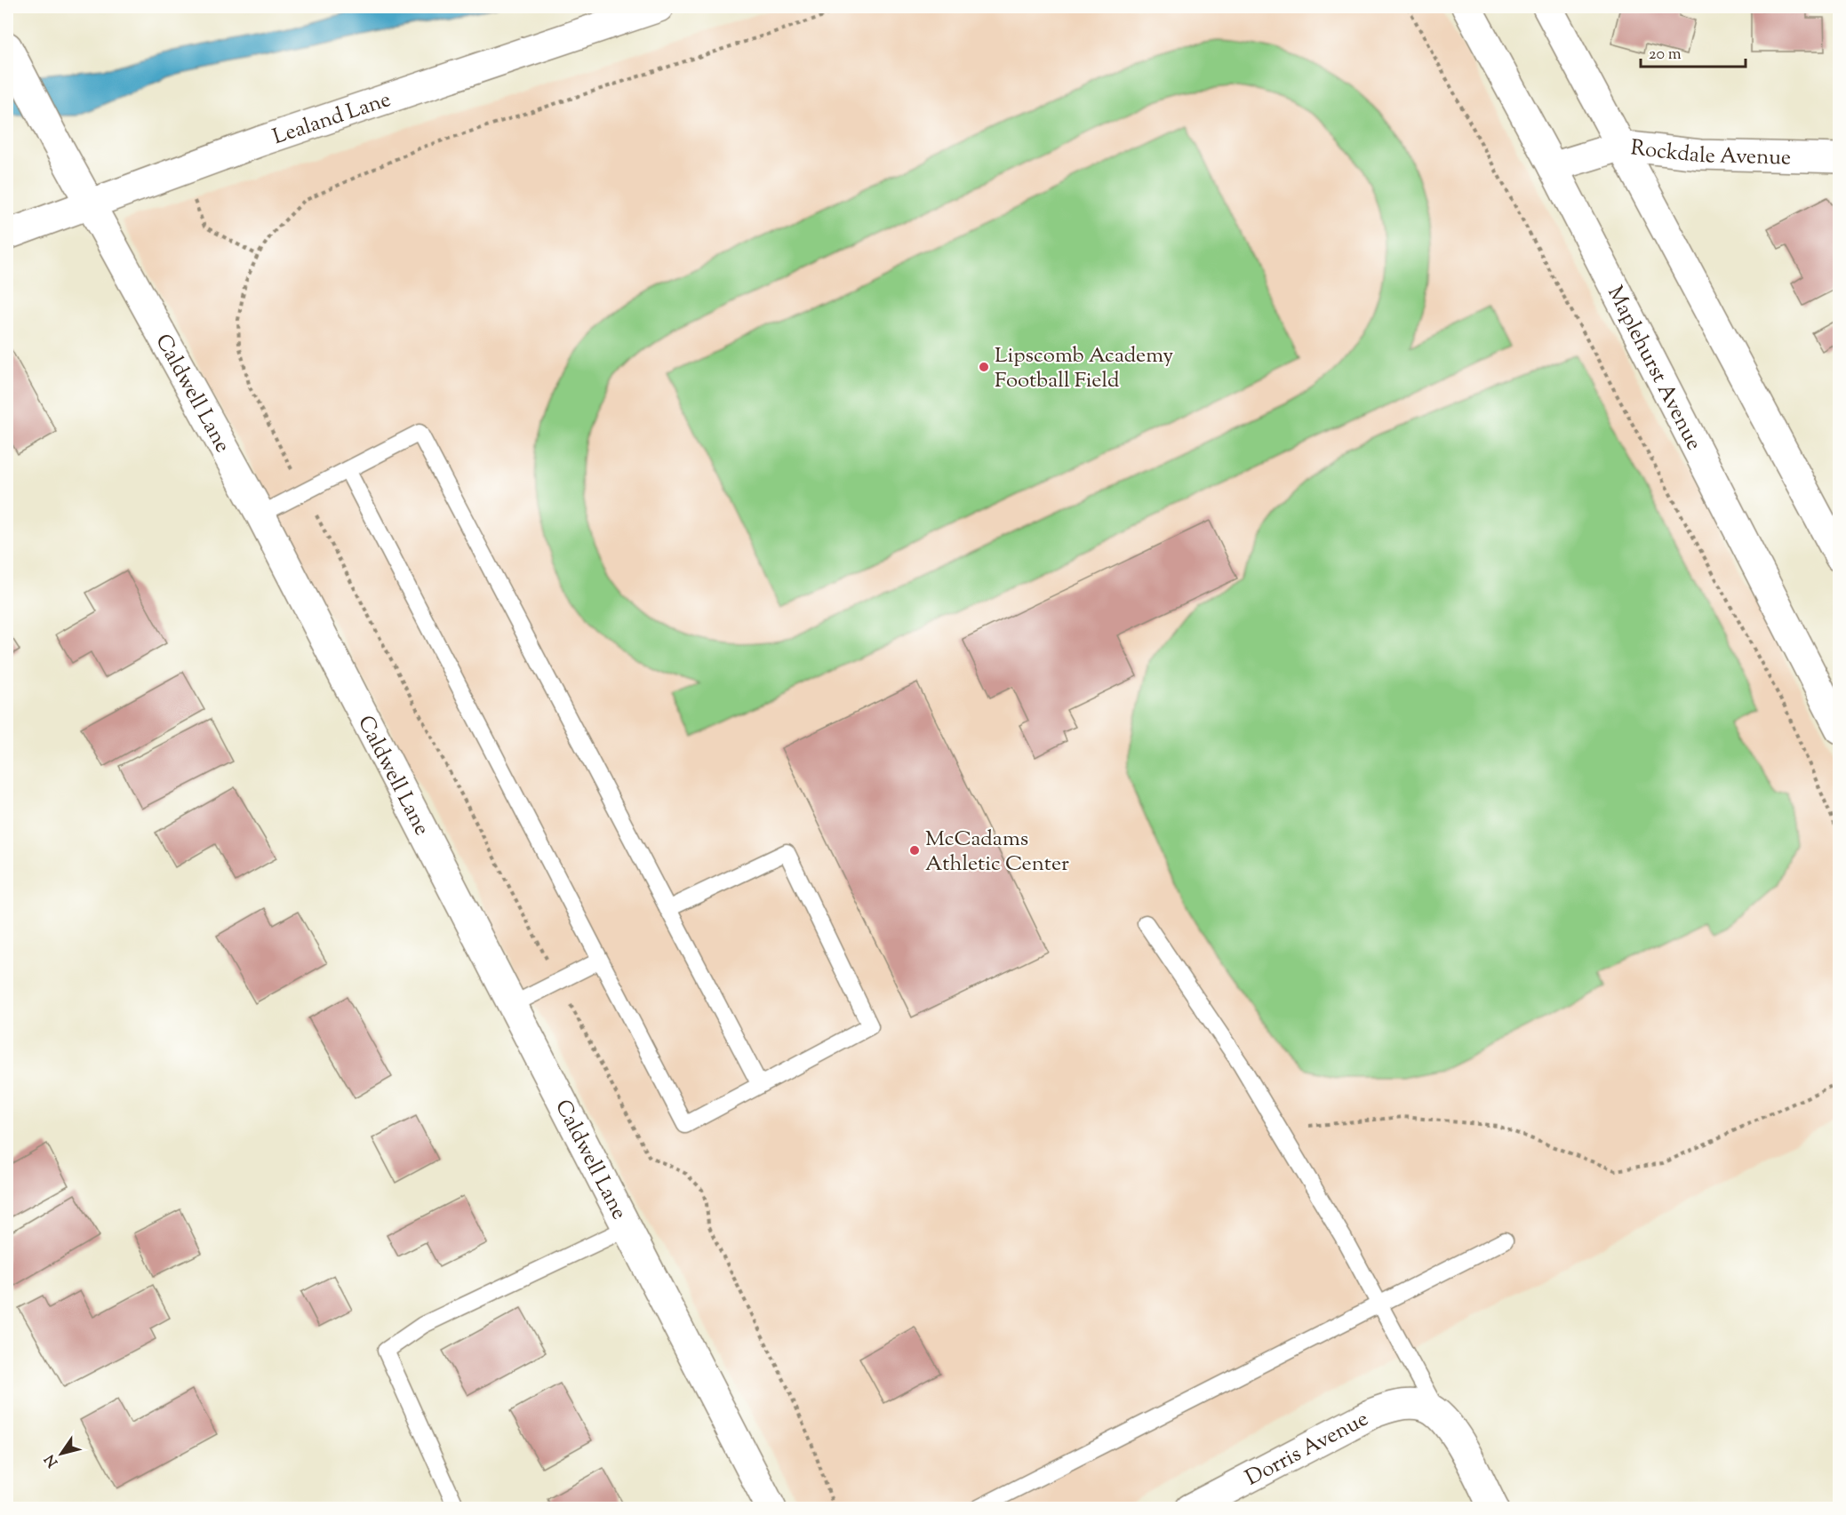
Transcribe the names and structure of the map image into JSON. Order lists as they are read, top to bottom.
{
  "streets": {
    "street": [
      "Lealand Lane",
      "Rockdale Avenue",
      "Maplehurst Avenue",
      "Caldwell Lane",
      "Dorris Avenue"
    ]
  },
  "crossings": [
    ["Lealand Lane", "Caldwell Lane"],
    ["Rockdale Avenue", "Maplehurst Avenue"]
  ],
  "places": ["Lipscomb Academy Football Field", "McCadams Athletic Center"],
  "scale_bar": "20 m",
  "north": "bottom left"
}
